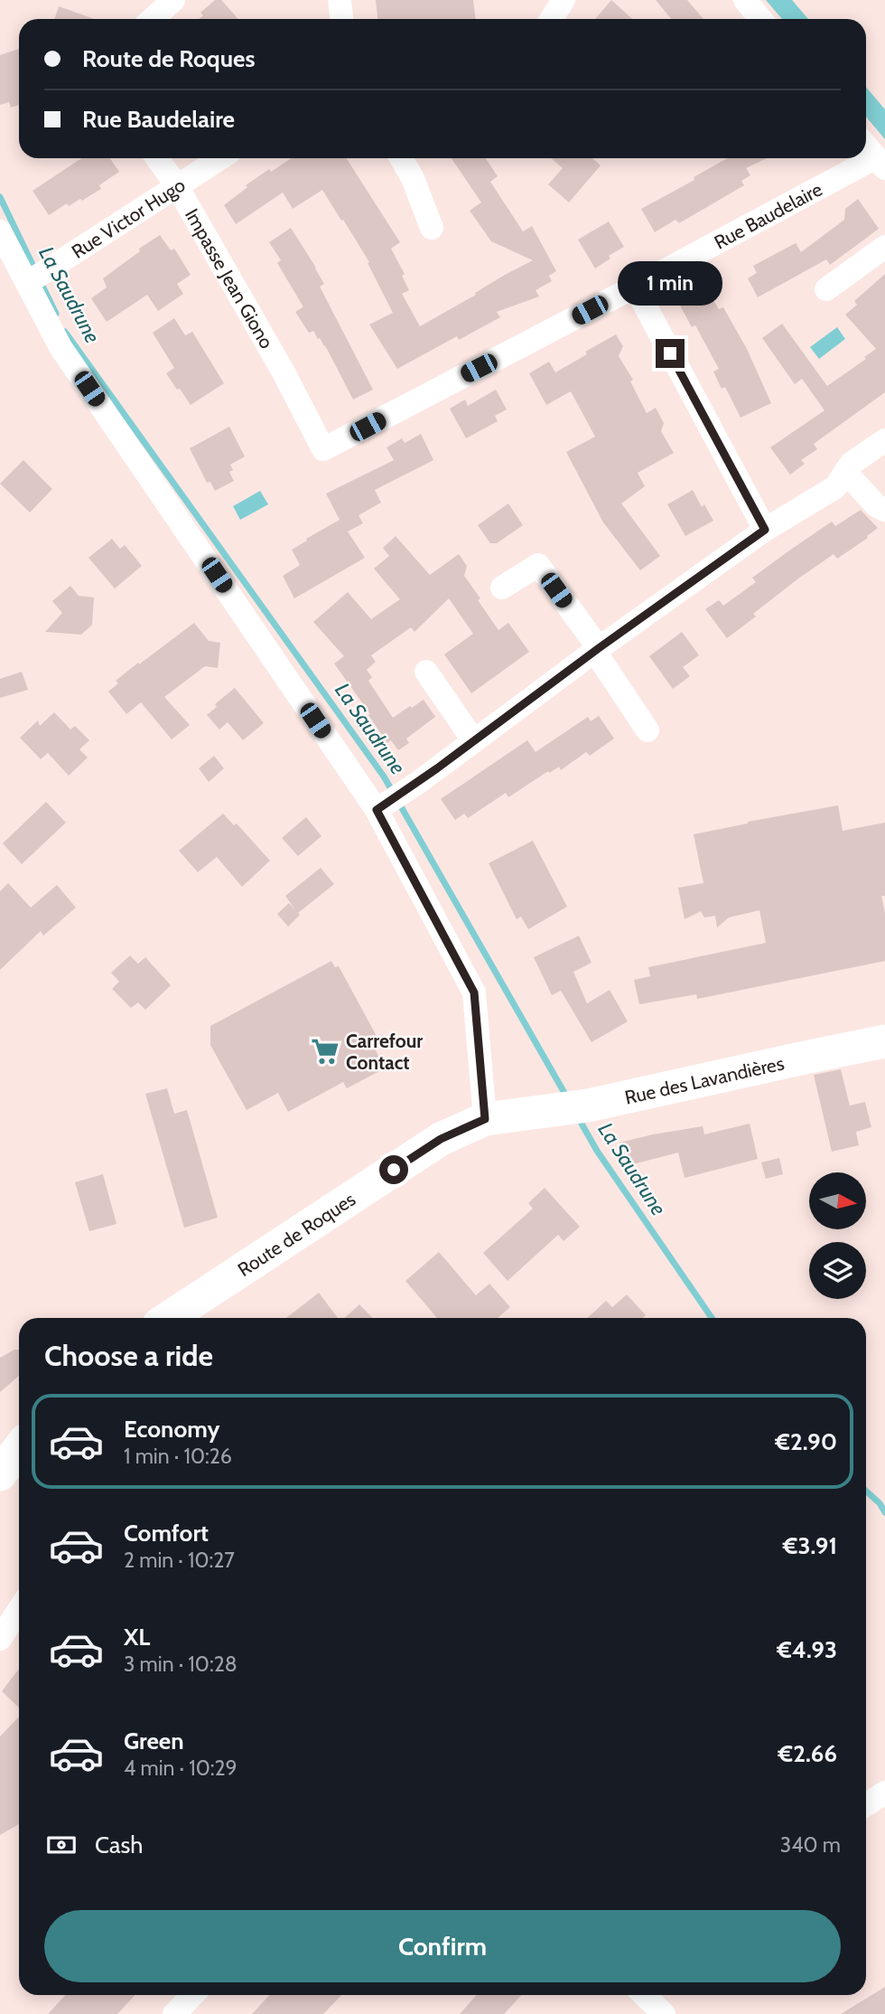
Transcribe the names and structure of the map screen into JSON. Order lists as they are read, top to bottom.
{
  "streets": {
    "street": [
      "Rue Baudelaire",
      "Rue Victor Hugo",
      "Impasse Jean Giono",
      "Rue des Lavandières",
      "Route de Roques"
    ]
  },
  "crossings": [
    ["Rue Baudelaire", "Impasse Jean Giono"],
    ["Rue Victor Hugo", "Impasse Jean Giono"],
    ["Rue des Lavandières", "Route de Roques"]
  ],
  "water": ["La Saudrune"],
  "places": {
    "supermarket": ["Carrefour Contact"]
  },
  "north": "right",
  "page": {
    "banner": ["Route de Roques", "Rue Baudelaire"],
    "bubble": "1 min",
    "heading": "Choose a ride",
    "list": [
      {
        "name": "Economy",
        "note": "1 min · 10:26",
        "value": "€2.90"
      },
      {
        "name": "Comfort",
        "note": "2 min · 10:27",
        "value": "€3.91"
      },
      {
        "name": "XL",
        "note": "3 min · 10:28",
        "value": "€4.93"
      },
      {
        "name": "Green",
        "note": "4 min · 10:29",
        "value": "€2.66"
      }
    ],
    "pay": ["Cash", "340 m"],
    "buttons": "Confirm"
  }
}
